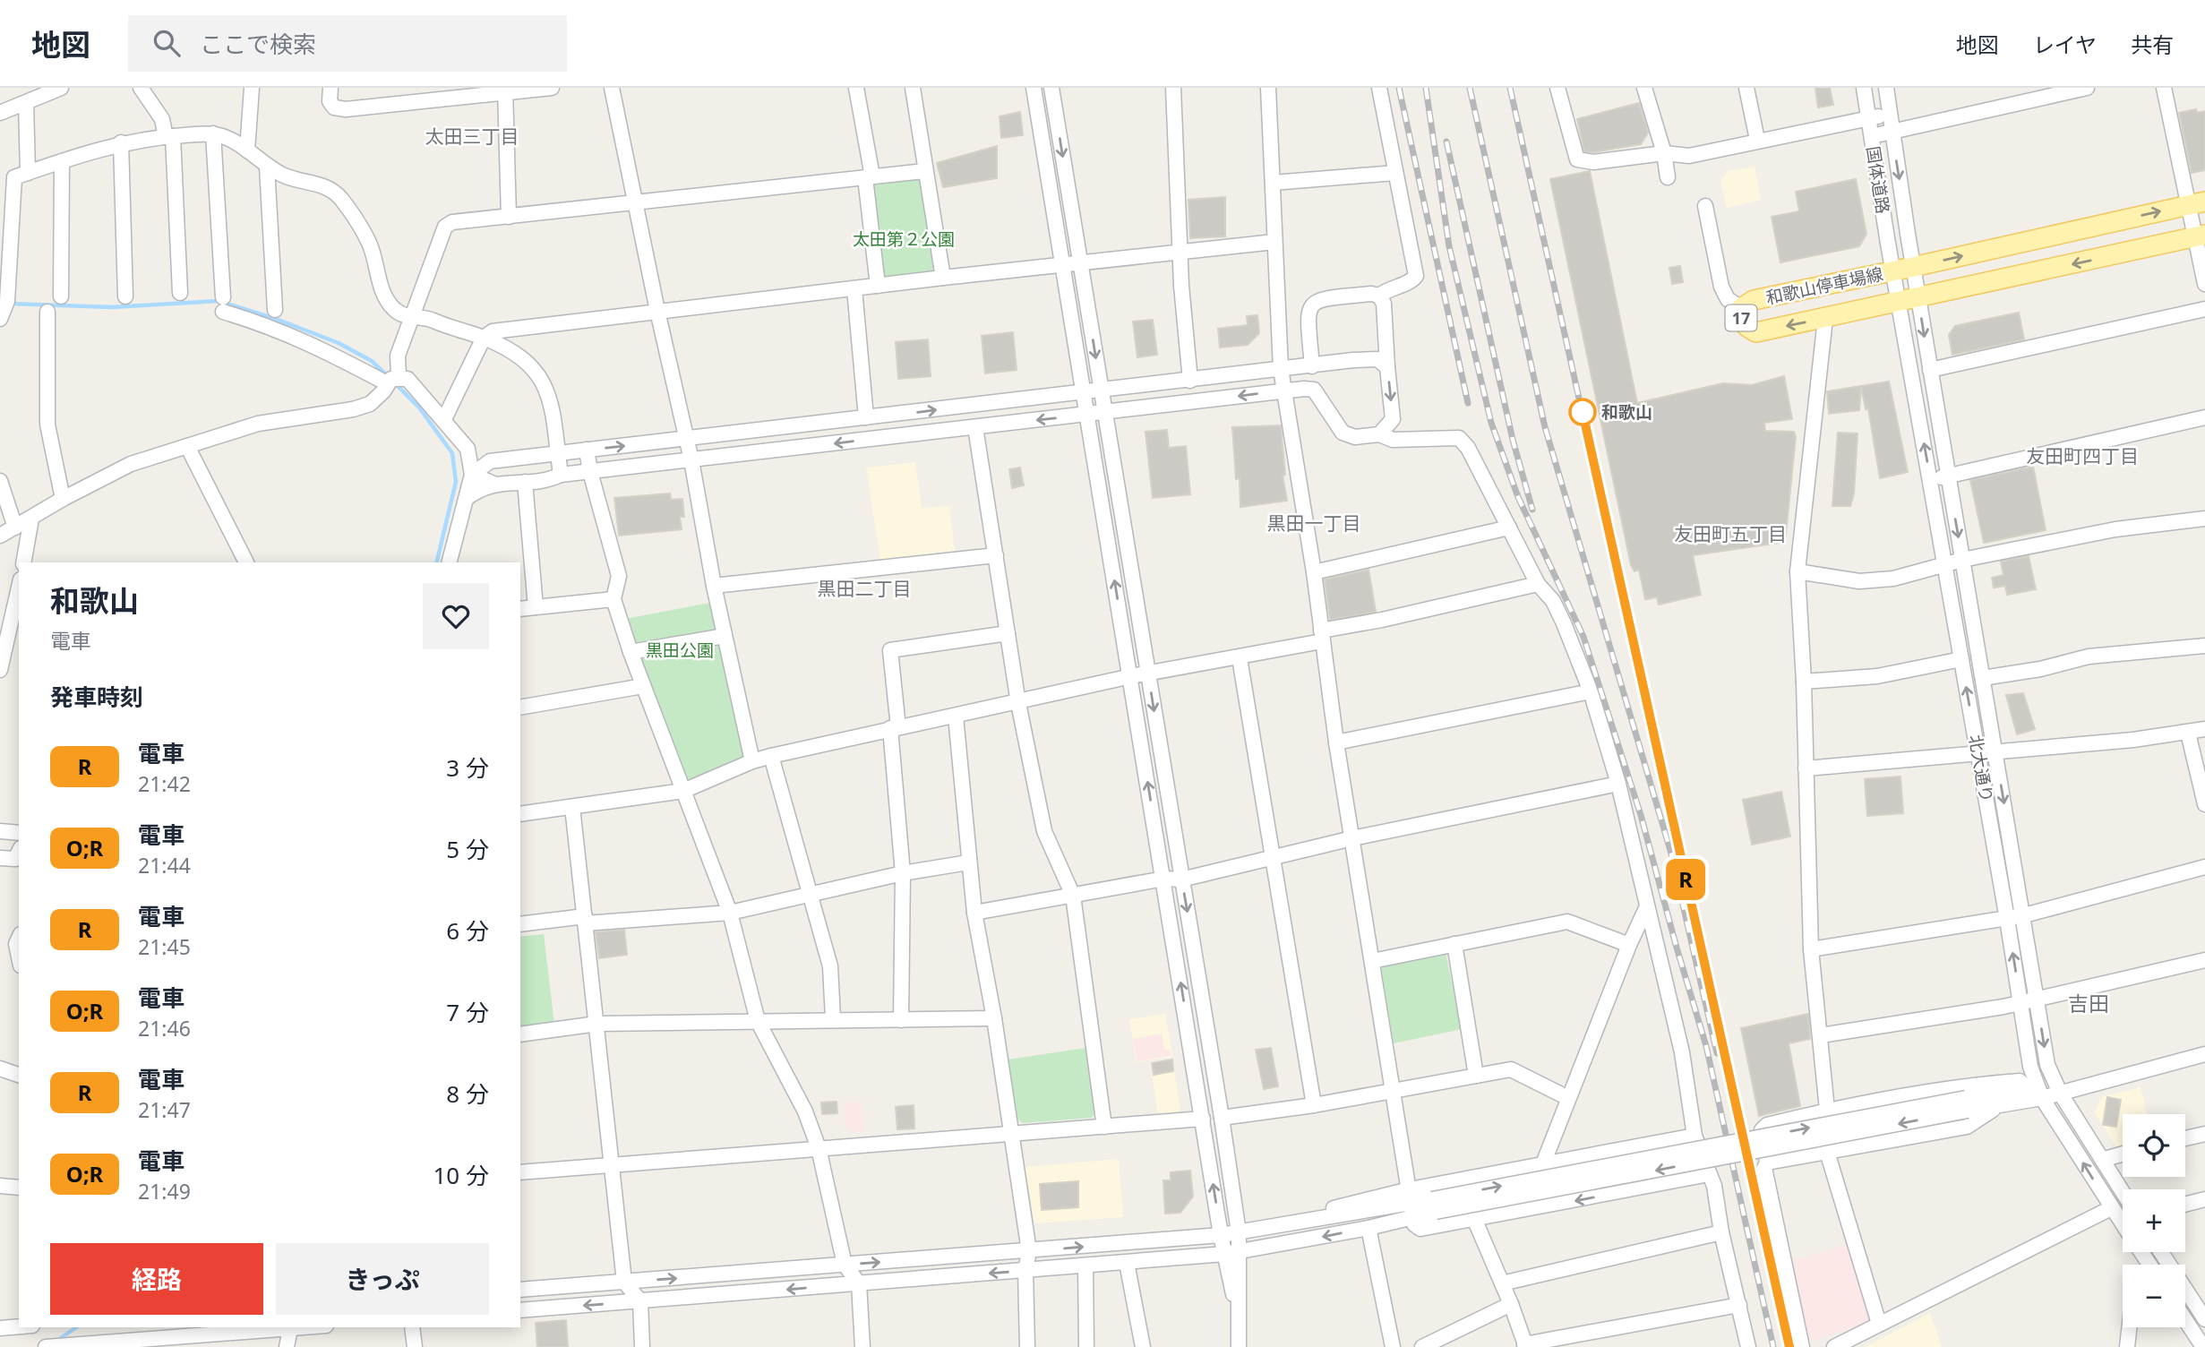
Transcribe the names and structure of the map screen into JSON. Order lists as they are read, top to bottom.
{
  "streets": {
    "main road": ["和歌山停車場線", "17"],
    "street": ["国体道路", "北大通り"]
  },
  "crossings": [
    ["国体道路", "和歌山停車場線"],
    ["国体道路", "北大通り"],
    ["和歌山停車場線", "北大通り"]
  ],
  "districts": [
    "太田三丁目",
    "友田町四丁目",
    "黒田一丁目",
    "友田町五丁目",
    "黒田二丁目",
    "吉田"
  ],
  "parks": ["太田第２公園", "黒田公園"],
  "places": ["和歌山"],
  "page": {
    "header": "地図",
    "search": "ここで検索",
    "nav": ["地図", "レイヤ", "共有"],
    "on_map": "R",
    "heading": [
      ["和歌山", "電車"],
      "発車時刻"
    ],
    "list": [
      {
        "mark": "R",
        "name": "電車",
        "note": "21:42",
        "value": "3 分"
      },
      {
        "mark": "O;R",
        "name": "電車",
        "note": "21:44",
        "value": "5 分"
      },
      {
        "mark": "R",
        "name": "電車",
        "note": "21:45",
        "value": "6 分"
      },
      {
        "mark": "O;R",
        "name": "電車",
        "note": "21:46",
        "value": "7 分"
      },
      {
        "mark": "R",
        "name": "電車",
        "note": "21:47",
        "value": "8 分"
      },
      {
        "mark": "O;R",
        "name": "電車",
        "note": "21:49",
        "value": "10 分"
      }
    ],
    "map_buttons": ["+", "−"],
    "buttons": ["経路", "きっぷ"]
  }
}
